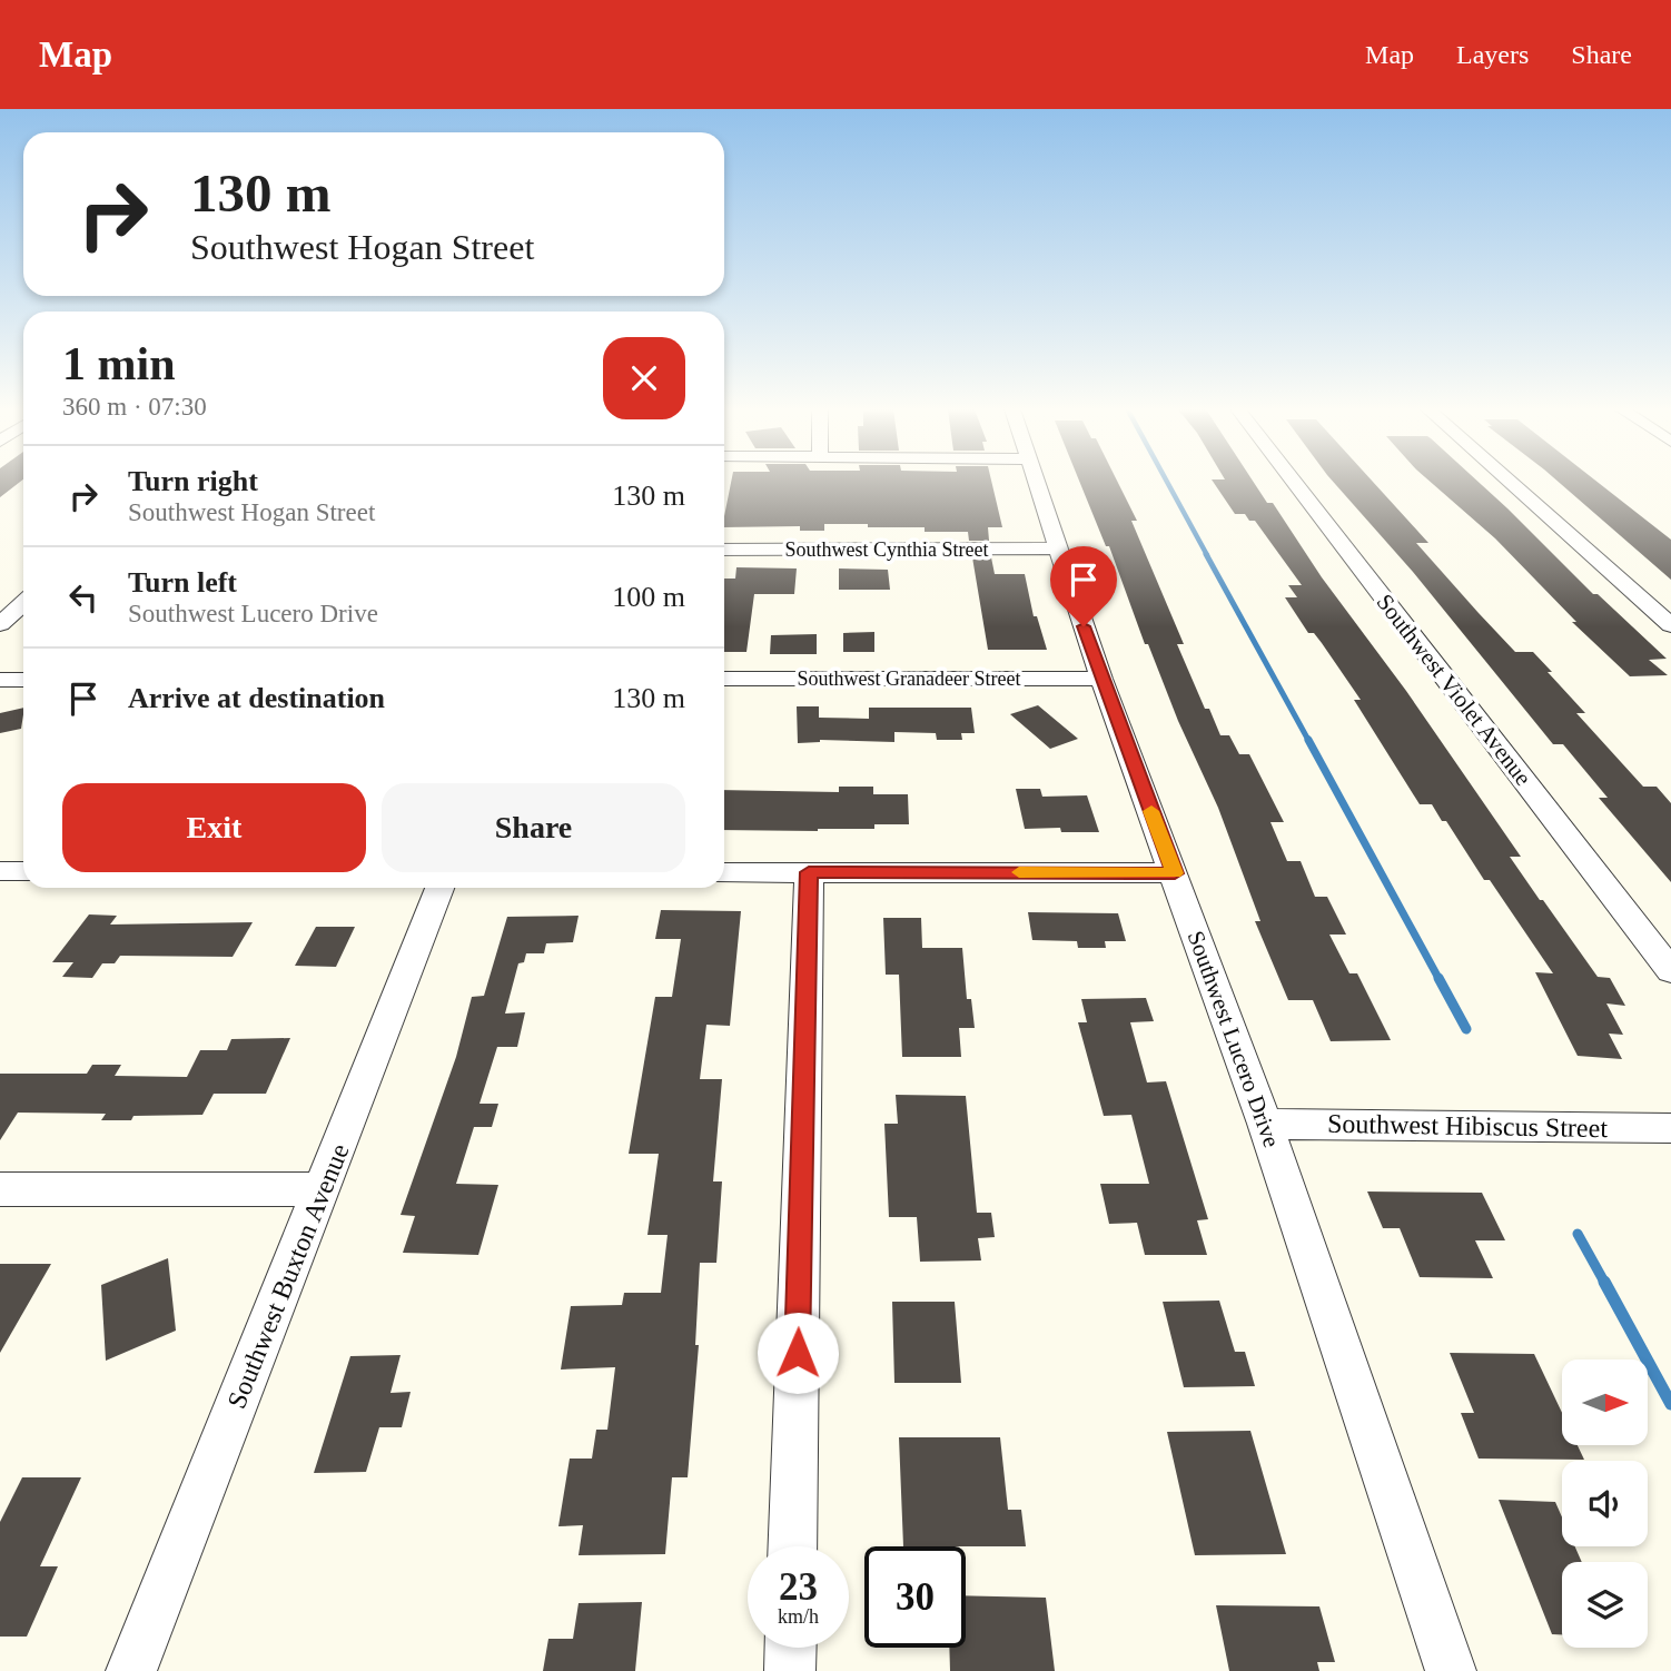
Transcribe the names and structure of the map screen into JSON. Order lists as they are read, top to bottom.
{
  "streets": {
    "street": [
      "Southwest Cynthia Street",
      "Southwest Granadeer Street",
      "Southwest Violet Avenue",
      "Southwest Lucero Drive",
      "Southwest Hibiscus Street",
      "Southwest Buxton Avenue"
    ]
  },
  "crossings": [
    ["Southwest Cynthia Street", "Southwest Lucero Drive"],
    ["Southwest Granadeer Street", "Southwest Lucero Drive"],
    ["Southwest Lucero Drive", "Southwest Hibiscus Street"]
  ],
  "north": "right",
  "page": {
    "header": "Map",
    "nav": ["Map", "Layers", "Share"],
    "turn": ["130 m", "Southwest Hogan Street"],
    "heading": ["1 min", "360 m · 07:30"],
    "list": [
      {
        "name": "Turn right",
        "note": "Southwest Hogan Street",
        "value": "130 m"
      },
      {
        "name": "Turn left",
        "note": "Southwest Lucero Drive",
        "value": "100 m"
      },
      {
        "name": "Arrive at destination",
        "value": "130 m"
      }
    ],
    "buttons": ["Exit", "Share"],
    "speed": "23 km/h",
    "limit": "30"
  }
}
